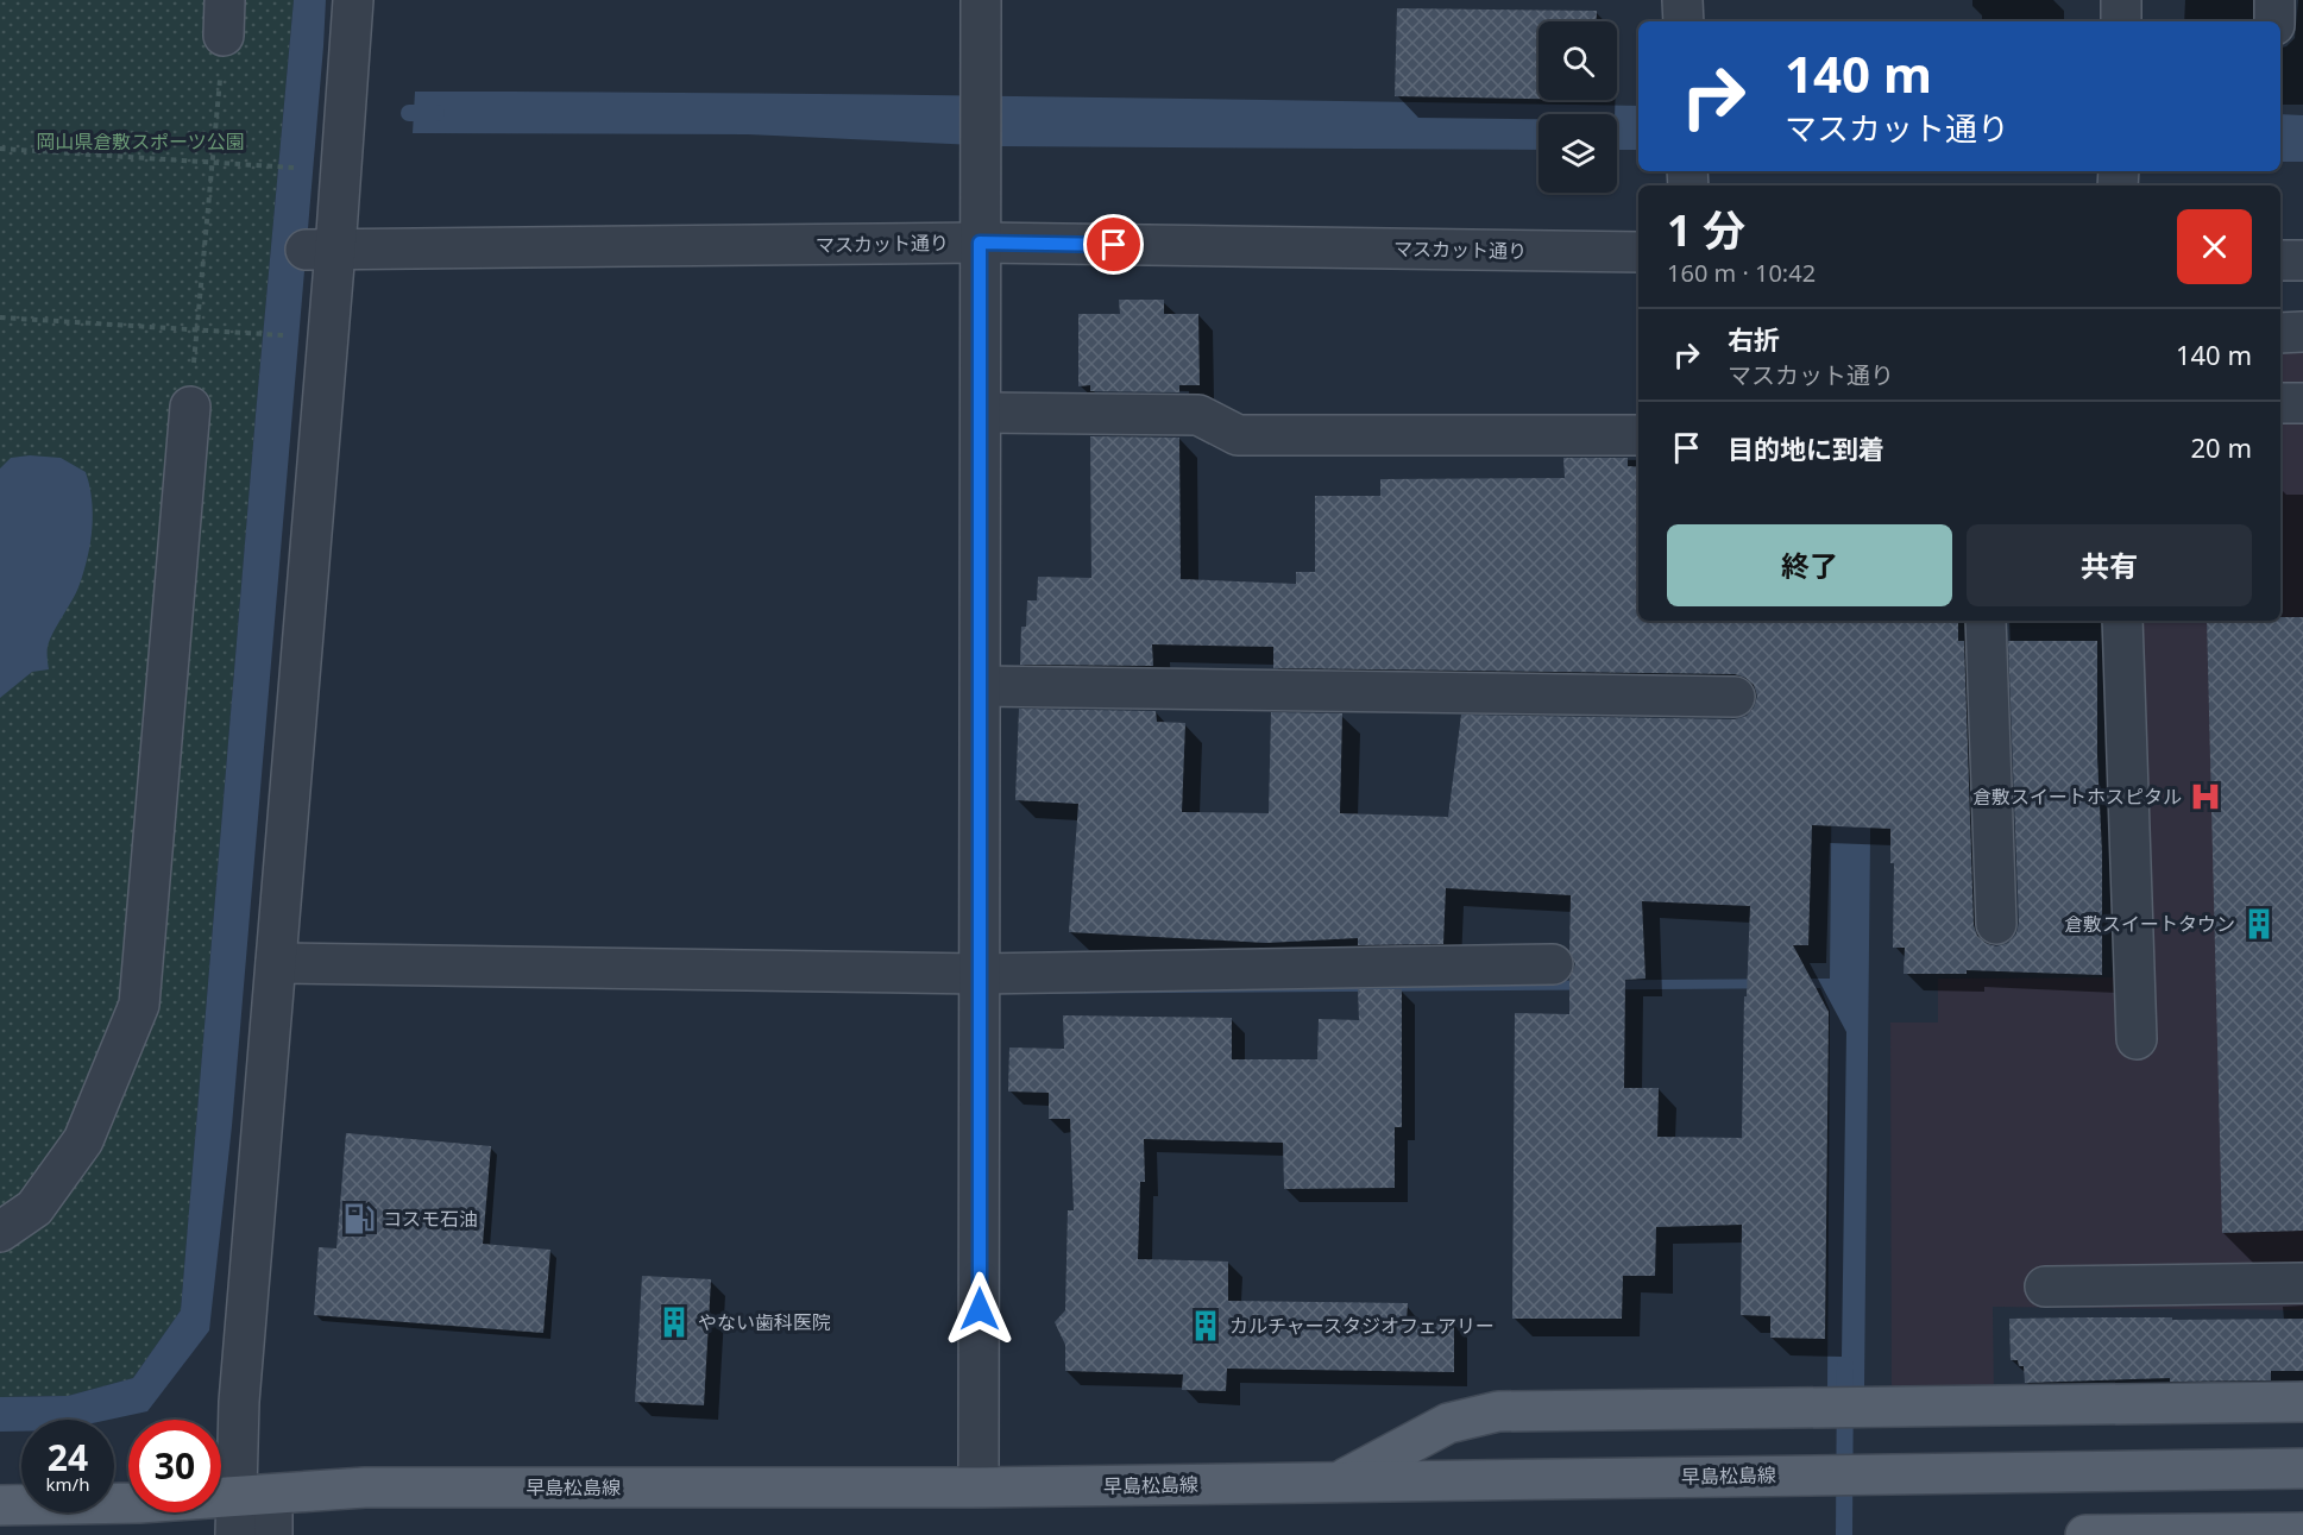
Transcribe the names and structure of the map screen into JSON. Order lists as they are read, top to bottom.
{
  "streets": {
    "main road": ["早島松島線"],
    "street": ["マスカット通り"]
  },
  "parks": ["岡山県倉敷スポーツ公園"],
  "places": {
    "hospital": ["倉敷スイートホスピタル"],
    "building": ["倉敷スイートタウン", "やない歯科医院", "カルチャースタジオフェアリー"],
    "fuel station": ["コスモ石油"]
  },
  "page": {
    "turn": ["140 m", "マスカット通り"],
    "heading": ["1 分", "160 m · 10:42"],
    "list": [
      {
        "name": "右折",
        "note": "マスカット通り",
        "value": "140 m"
      },
      {
        "name": "目的地に到着",
        "value": "20 m"
      }
    ],
    "buttons": ["終了", "共有"],
    "speed": "24 km/h",
    "limit": "30"
  }
}
